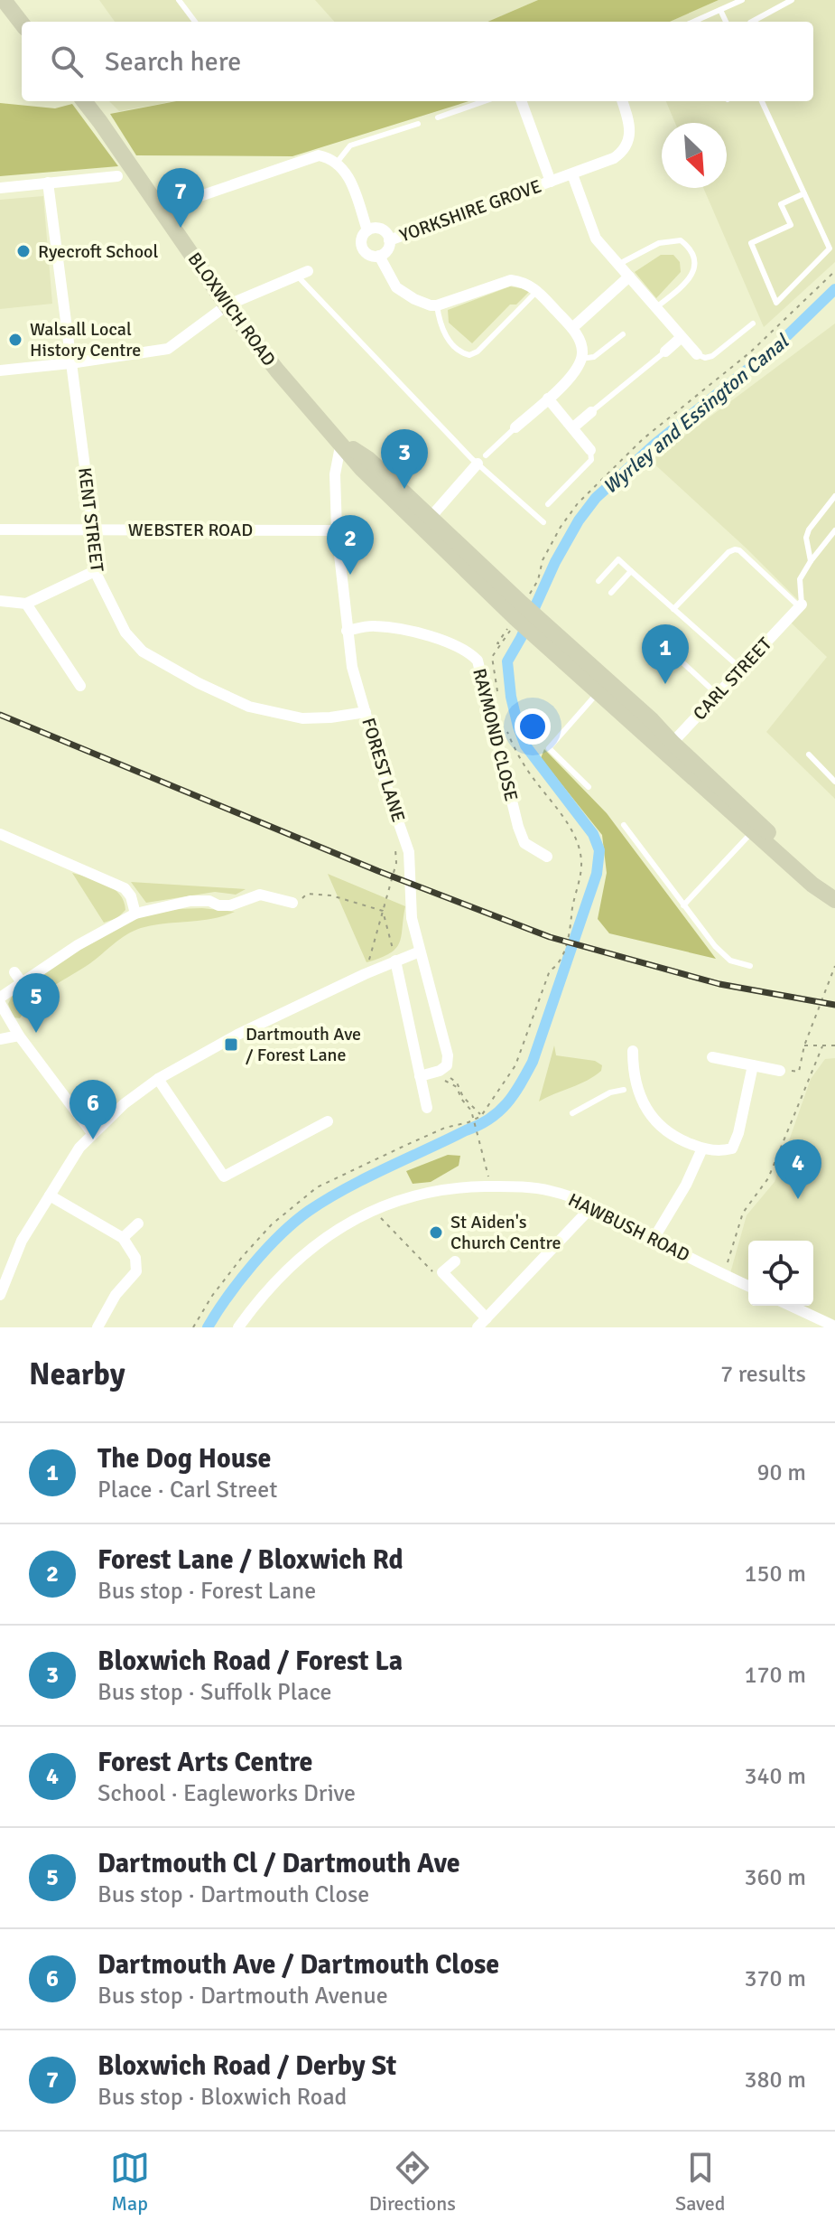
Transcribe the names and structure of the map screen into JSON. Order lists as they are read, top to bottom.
{
  "streets": {
    "main road": ["BLOXWICH ROAD"],
    "street": [
      "YORKSHIRE GROVE",
      "KENT STREET",
      "WEBSTER ROAD",
      "CARL STREET",
      "RAYMOND CLOSE",
      "FOREST LANE",
      "HAWBUSH ROAD"
    ]
  },
  "crossings": [
    ["BLOXWICH ROAD", "FOREST LANE"],
    ["KENT STREET", "WEBSTER ROAD"],
    ["KENT STREET", "FOREST LANE"],
    ["WEBSTER ROAD", "FOREST LANE"],
    ["RAYMOND CLOSE", "FOREST LANE"]
  ],
  "water": ["Wyrley and Essington Canal"],
  "places": {
    "other": ["Ryecroft School", "Walsall Local History Centre", "St Aiden's Church Centre"],
    "transit": ["Dartmouth Ave / Forest Lane"]
  },
  "north": "bottom right",
  "page": {
    "search": "Search here",
    "pins": [
      "7",
      "3",
      "2",
      "1",
      "5",
      "6",
      "4"
    ],
    "heading": ["Nearby", "7 results"],
    "list": [
      {
        "mark": "1",
        "name": "The Dog House",
        "note": "Place · Carl Street",
        "value": "90 m"
      },
      {
        "mark": "2",
        "name": "Forest Lane / Bloxwich Rd",
        "note": "Bus stop · Forest Lane",
        "value": "150 m"
      },
      {
        "mark": "3",
        "name": "Bloxwich Road / Forest La",
        "note": "Bus stop · Suffolk Place",
        "value": "170 m"
      },
      {
        "mark": "4",
        "name": "Forest Arts Centre",
        "note": "School · Eagleworks Drive",
        "value": "340 m"
      },
      {
        "mark": "5",
        "name": "Dartmouth Cl / Dartmouth Ave",
        "note": "Bus stop · Dartmouth Close",
        "value": "360 m"
      },
      {
        "mark": "6",
        "name": "Dartmouth Ave / Dartmouth Close",
        "note": "Bus stop · Dartmouth Avenue",
        "value": "370 m"
      },
      {
        "mark": "7",
        "name": "Bloxwich Road / Derby St",
        "note": "Bus stop · Bloxwich Road",
        "value": "380 m"
      }
    ],
    "nav": ["Map", "Directions", "Saved"]
  }
}
